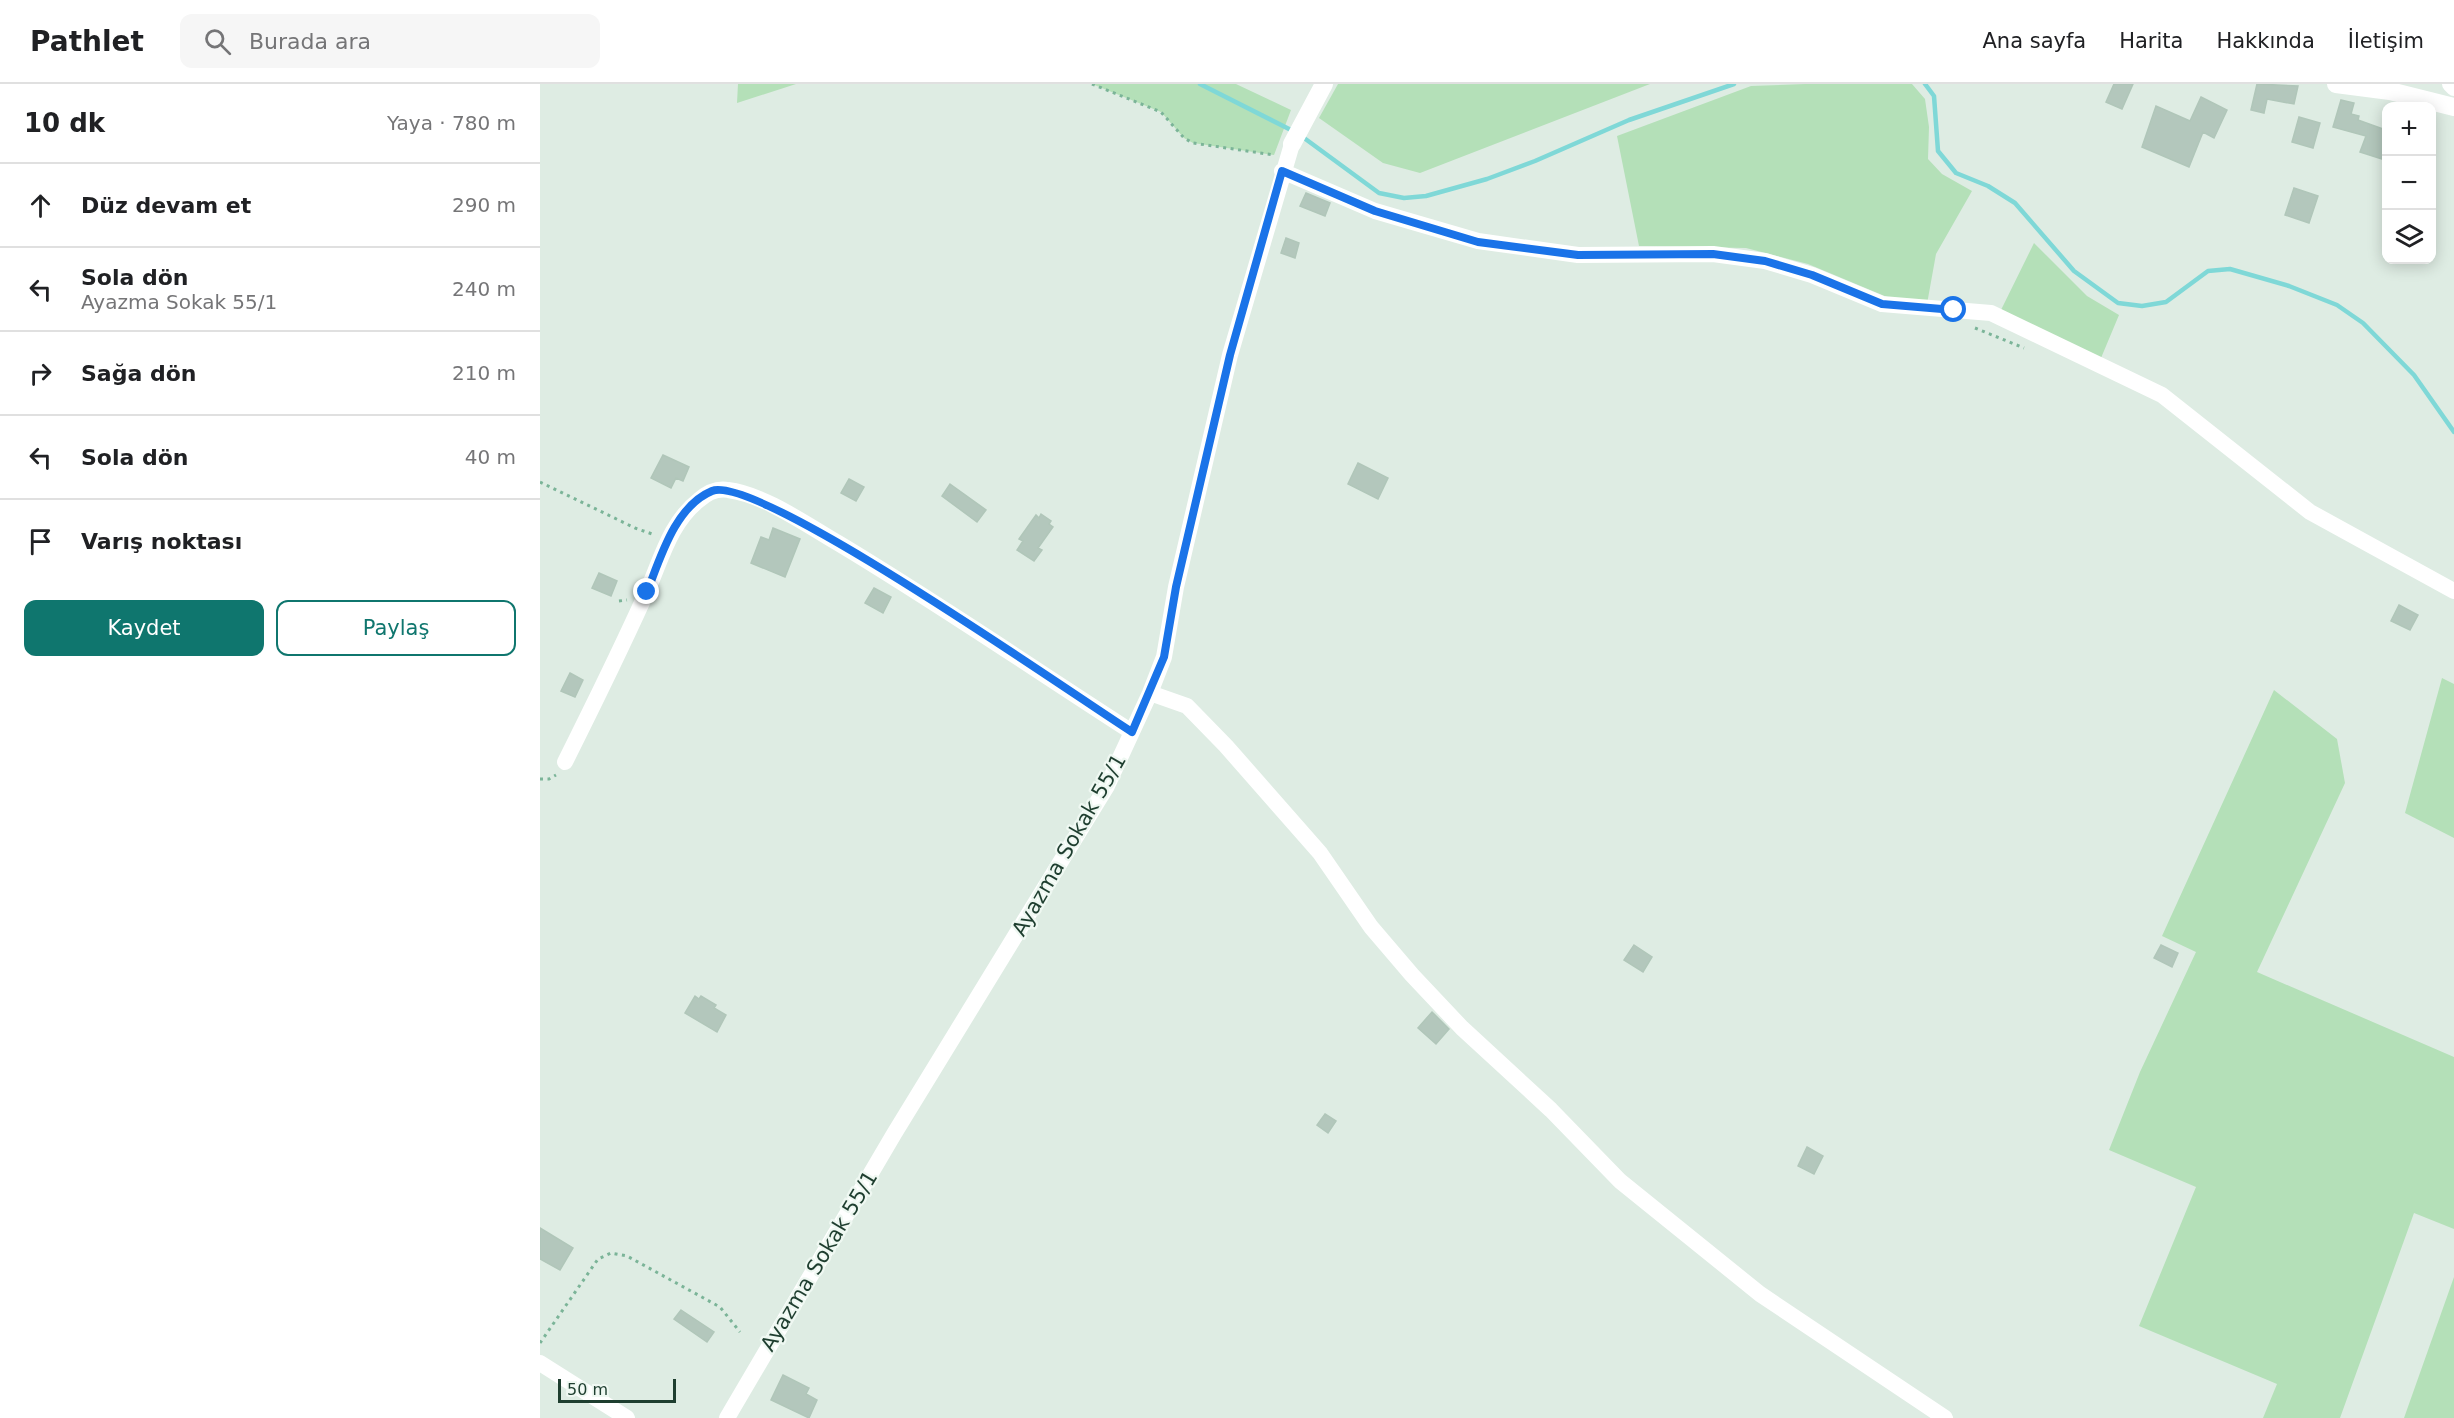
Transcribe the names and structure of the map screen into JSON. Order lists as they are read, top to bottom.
{
  "streets": {
    "street": ["Ayazma Sokak 55/1"]
  },
  "scale_bar": "50 m",
  "page": {
    "header": "Pathlet",
    "search": "Burada ara",
    "nav": [
      "Ana sayfa",
      "Harita",
      "Hakkında",
      "İletişim"
    ],
    "heading": ["10 dk", "Yaya · 780 m"],
    "map_buttons": ["+", "−"],
    "list": [
      ["Düz devam et", "290 m"],
      ["Sola dön", "Ayazma Sokak 55/1", "240 m"],
      ["Sağa dön", "210 m"],
      ["Sola dön", "40 m"],
      "Varış noktası"
    ],
    "buttons": ["Kaydet", "Paylaş"],
    "scale": "50 m"
  }
}
